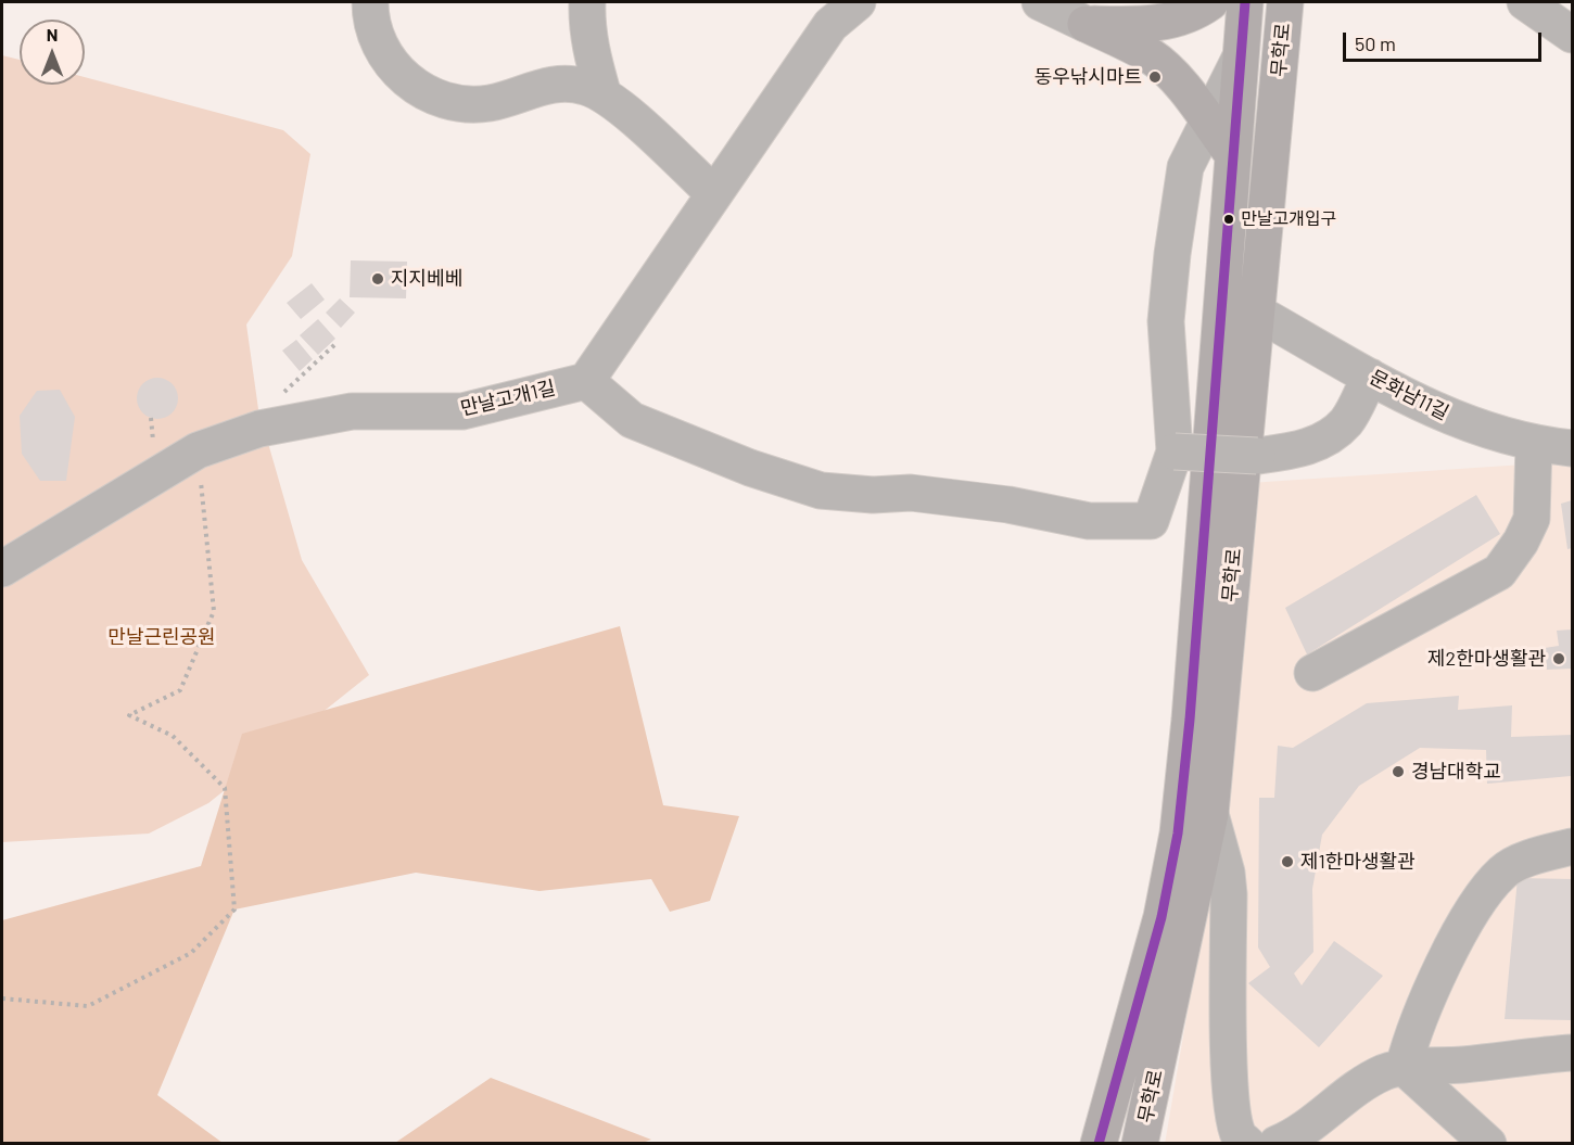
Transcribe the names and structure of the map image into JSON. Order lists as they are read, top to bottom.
{
  "streets": {
    "main road": ["무학로"],
    "street": ["문화남11길", "만날고개1길"]
  },
  "crossings": [
    ["무학로", "문화남11길"]
  ],
  "parks": ["만날근린공원"],
  "places": [
    "동우낚시마트",
    "만날고개입구",
    "지지베베",
    "제2한마생활관",
    "경남대학교",
    "제1한마생활관"
  ],
  "scale_bar": "50 m",
  "north": "top"
}
